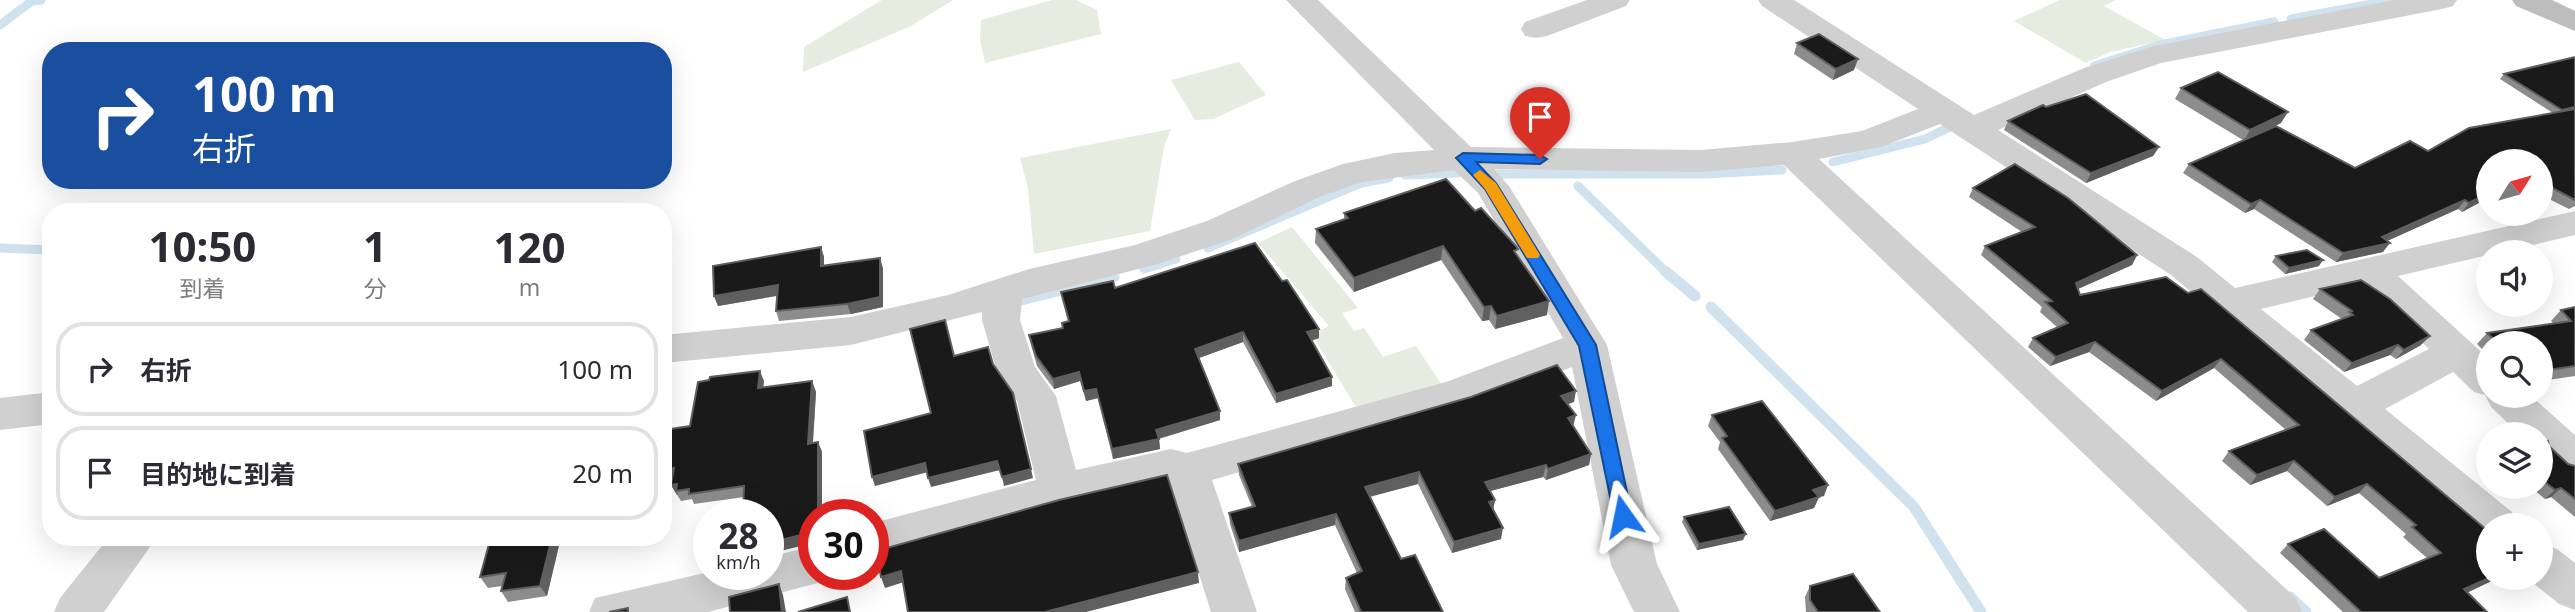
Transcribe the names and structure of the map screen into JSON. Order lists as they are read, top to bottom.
{
  "north": "top right",
  "page": {
    "turn": ["100 m", "右折"],
    "map_buttons": "+",
    "eta": [
      "10:50",
      "到着",
      "1",
      "分",
      "120",
      "m"
    ],
    "list": [
      {
        "name": "右折",
        "value": "100 m"
      },
      {
        "name": "目的地に到着",
        "value": "20 m"
      }
    ],
    "speed": "28 km/h",
    "limit": "30"
  }
}
